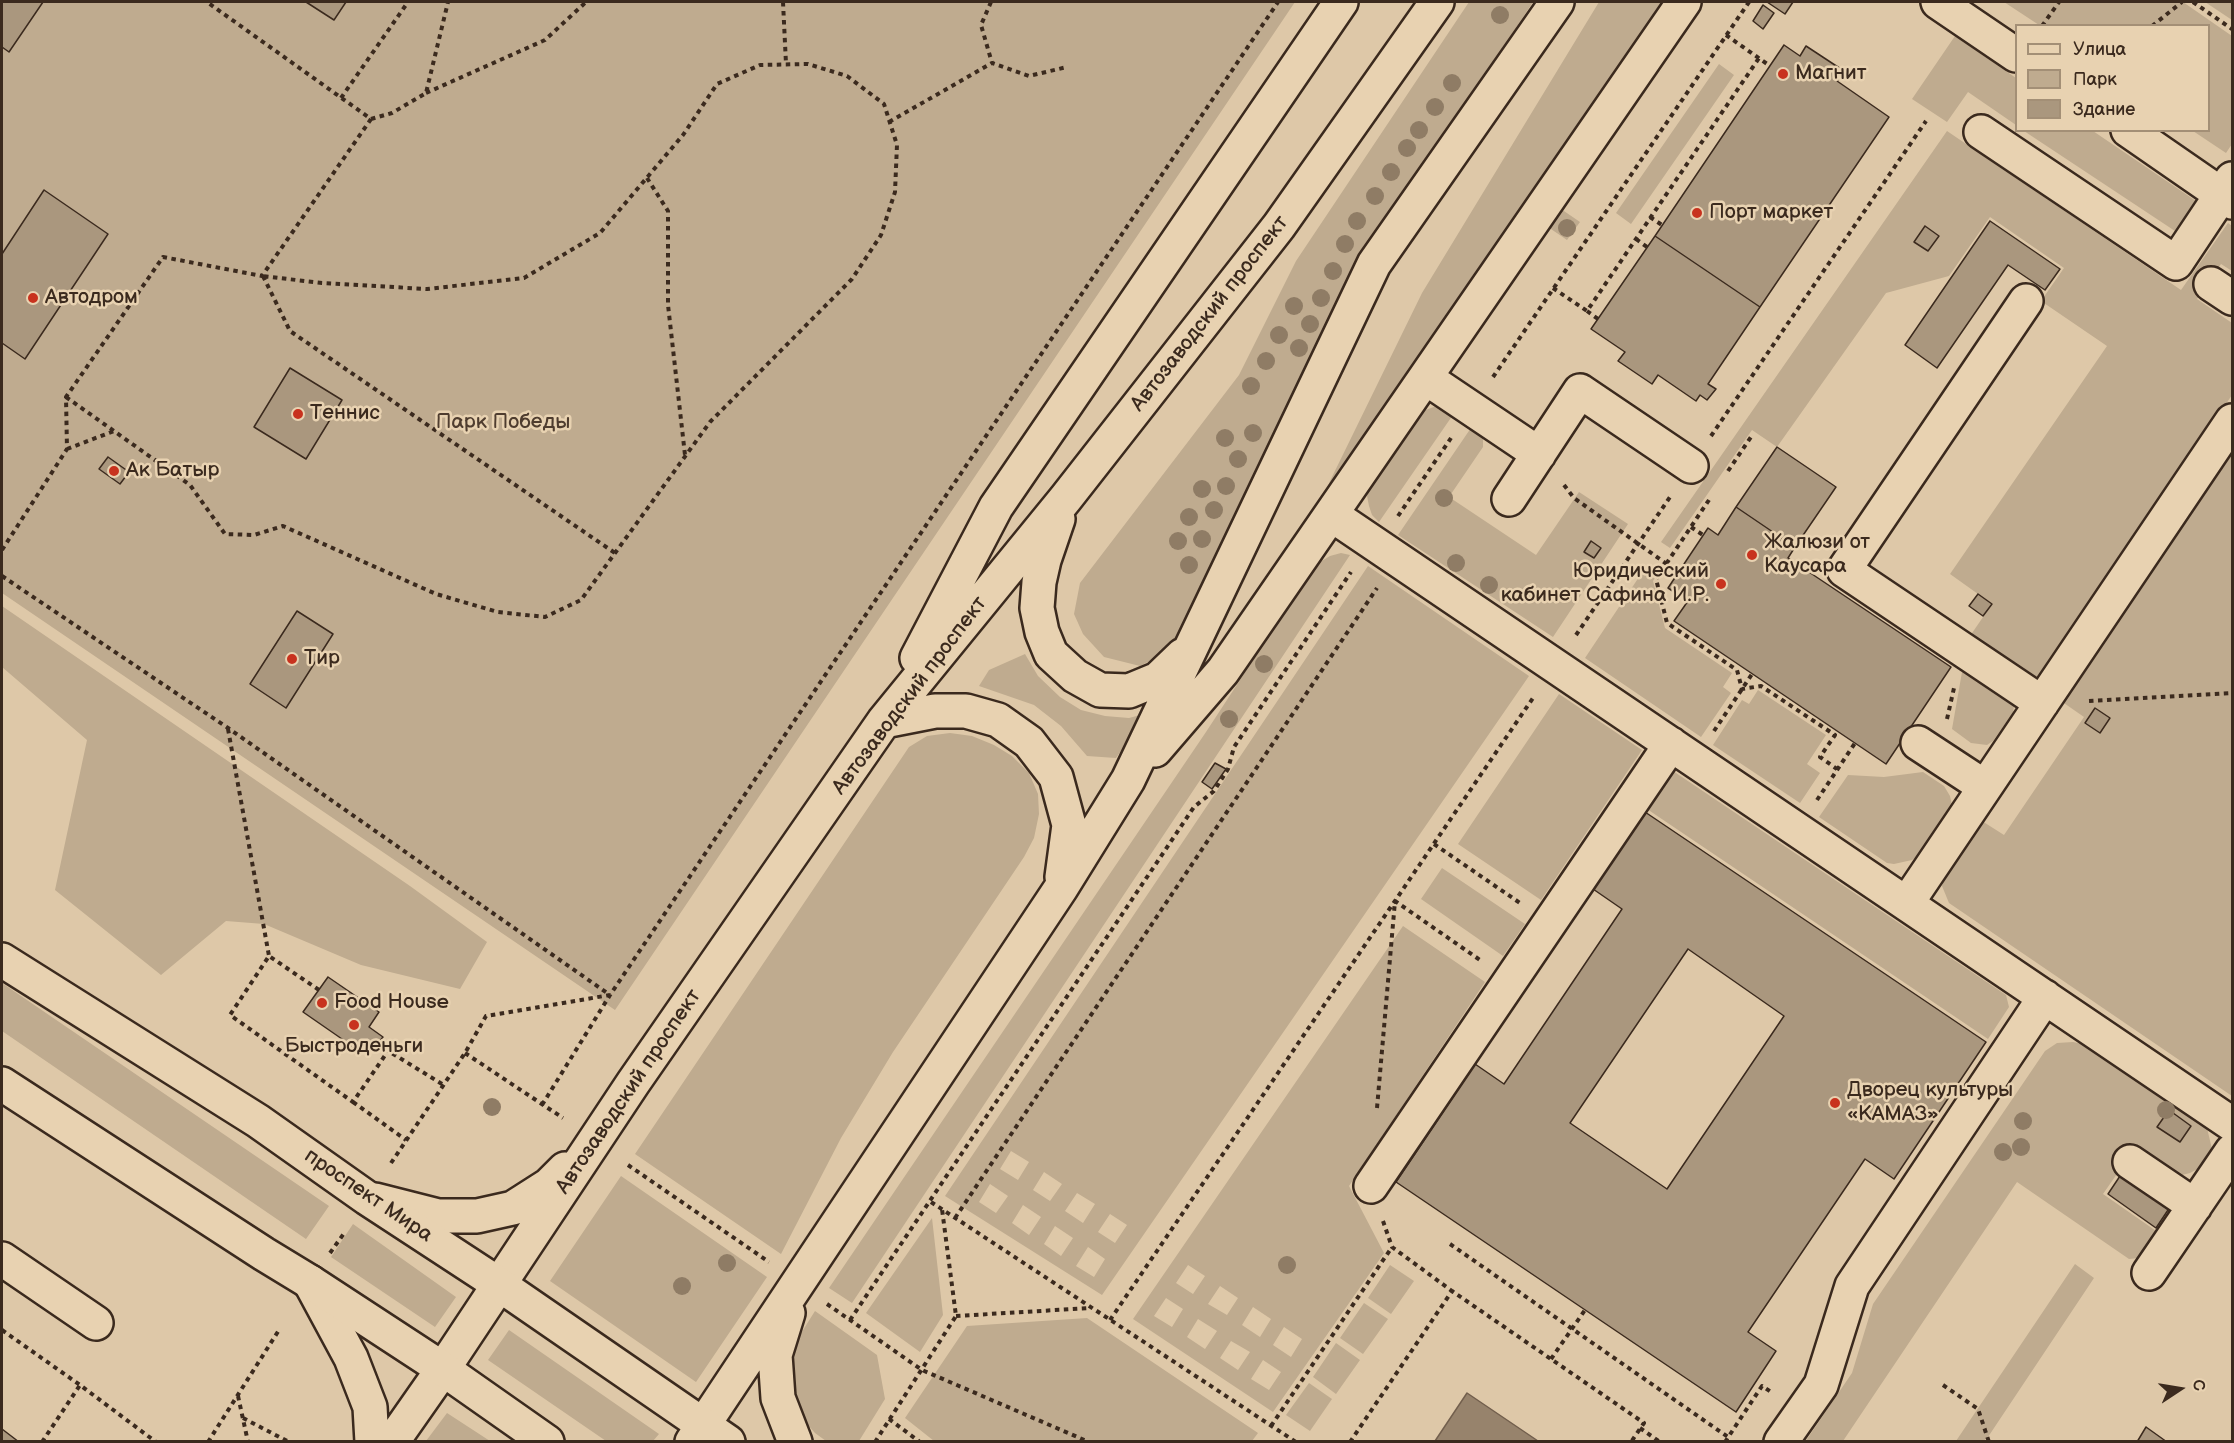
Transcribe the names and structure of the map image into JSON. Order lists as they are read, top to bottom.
{
  "streets": {
    "street": ["Автозаводский проспект", "проспект Мира"]
  },
  "crossings": [
    ["Автозаводский проспект", "проспект Мира"]
  ],
  "parks": ["Парк Победы"],
  "places": [
    "Магнит",
    "Порт маркет",
    "Автодром",
    "Теннис",
    "Ак Батыр",
    "Жалюзи от Каусара",
    "Юридический кабинет Сафина И.Р.",
    "Тир",
    "Food House",
    "Быстроденьги",
    "Дворец культуры «КАМАЗ»"
  ],
  "legend": ["Улица", "Парк", "Здание"],
  "north": "right"
}
